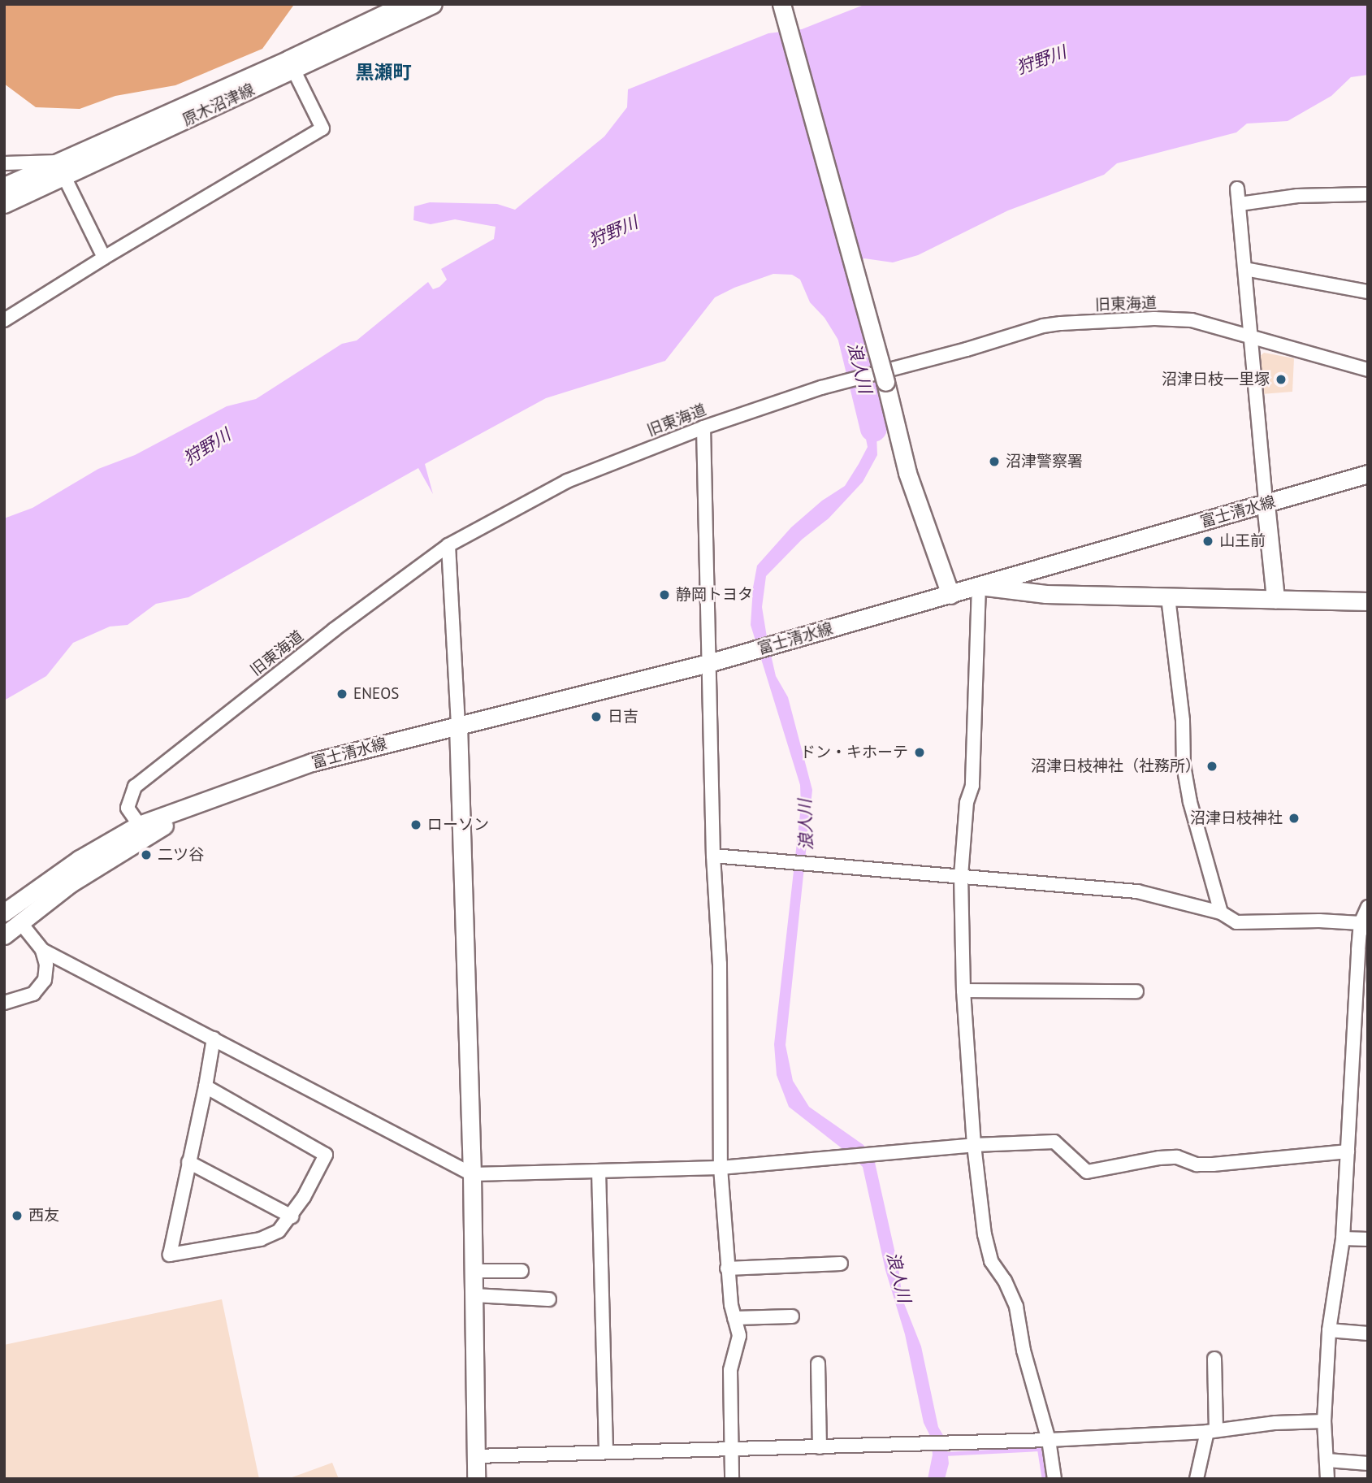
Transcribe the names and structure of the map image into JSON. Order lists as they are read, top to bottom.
{
  "streets": {
    "main road": ["原木沼津線", "富士清水線"],
    "street": ["旧東海道"]
  },
  "crossings": [
    ["旧東海道", "富士清水線"]
  ],
  "districts": ["黒瀬町"],
  "water": ["狩野川", "浪人川"],
  "places": [
    "沼津日枝一里塚",
    "沼津警察署",
    "山王前",
    "静岡トヨタ",
    "ENEOS",
    "日吉",
    "ドン・キホーテ",
    "沼津日枝神社（社務所）",
    "沼津日枝神社",
    "ローソン",
    "二ツ谷",
    "西友"
  ]
}
